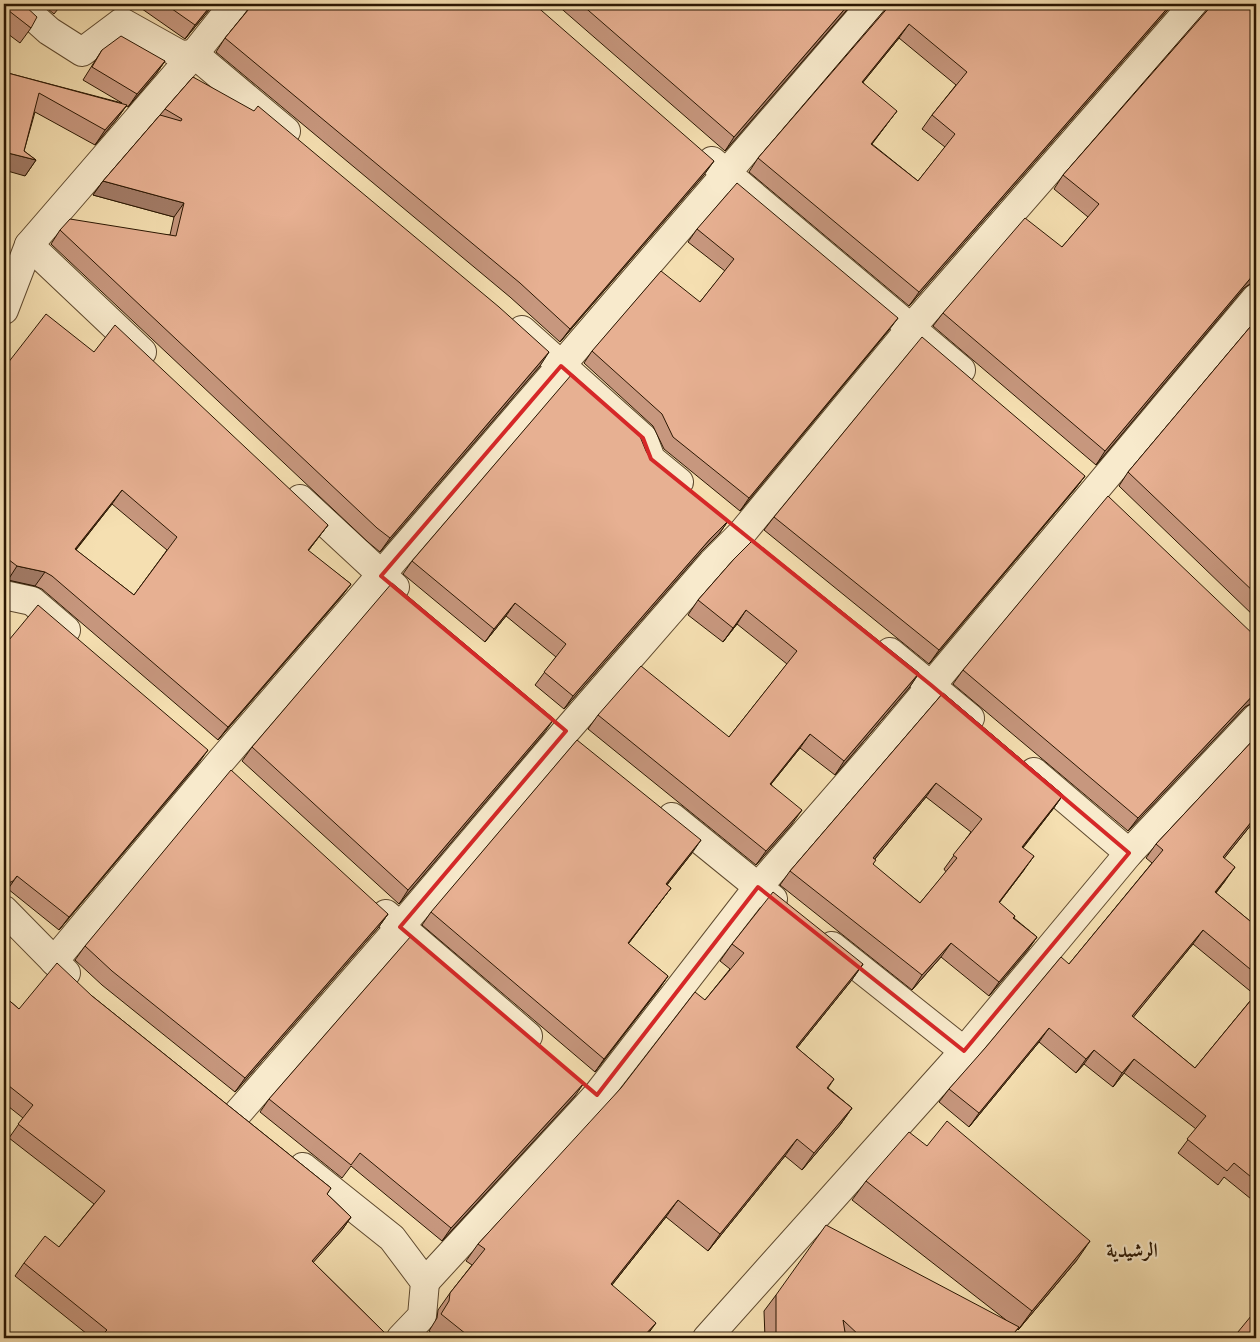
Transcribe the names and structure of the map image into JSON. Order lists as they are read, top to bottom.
{
  "districts": ["الرشيدية"]
}
